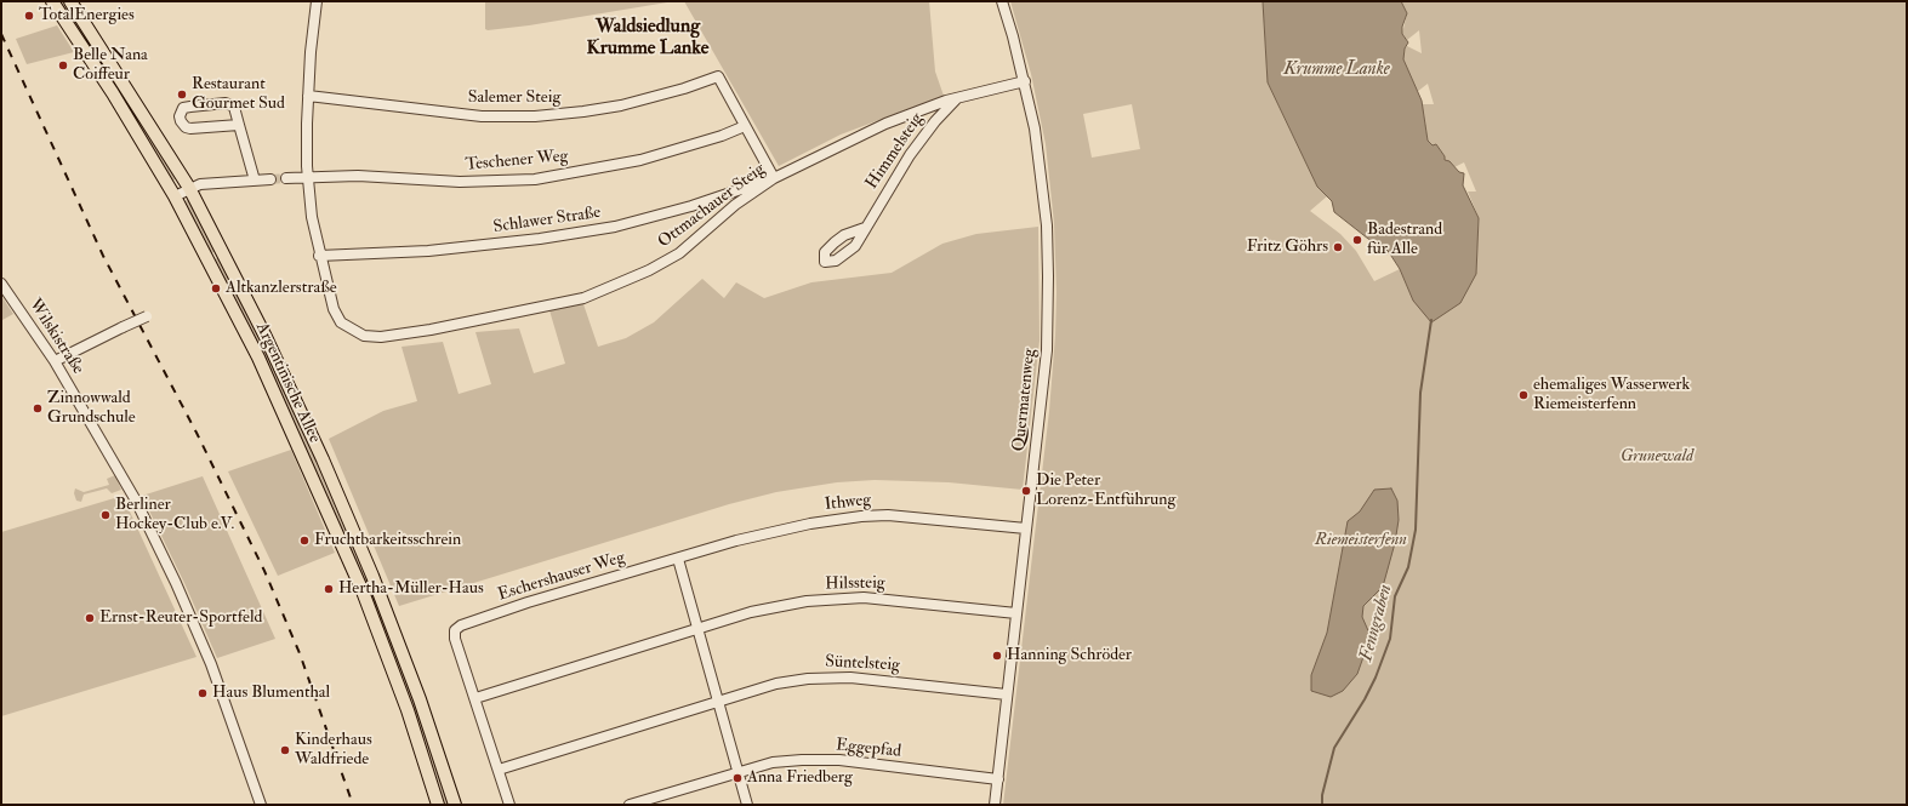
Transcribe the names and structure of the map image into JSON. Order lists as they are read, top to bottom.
{
  "streets": {
    "main road": ["Argentinische Allee"],
    "street": [
      "Salemer Steig",
      "Himmelsteig",
      "Teschener Weg",
      "Ottmachauer Steig",
      "Schlawer Straße",
      "Wilskistraße",
      "Quermatenweg",
      "Ithweg",
      "Eschershauser Weg",
      "Hilssteig",
      "Süntelsteig",
      "Eggepfad"
    ]
  },
  "crossings": [
    ["Salemer Steig", "Teschener Weg"],
    ["Himmelsteig", "Ottmachauer Steig"],
    ["Ottmachauer Steig", "Schlawer Straße"],
    ["Ottmachauer Steig", "Quermatenweg"],
    ["Quermatenweg", "Ithweg"],
    ["Quermatenweg", "Hilssteig"],
    ["Quermatenweg", "Süntelsteig"],
    ["Quermatenweg", "Eggepfad"],
    ["Ithweg", "Eschershauser Weg"]
  ],
  "districts": ["Waldsiedlung Krumme Lanke"],
  "water": ["Krumme Lanke", "Fenngraben"],
  "parks": ["Grunewald", "Riemeisterfenn"],
  "places": [
    "TotalEnergies",
    "Belle Nana Coiffeur",
    "Restaurant Gourmet Sud",
    "Badestrand für Alle",
    "Fritz Göhrs",
    "Altkanzlerstraße",
    "ehemaliges Wasserwerk Riemeisterfenn",
    "Zinnowwald Grundschule",
    "Die Peter Lorenz-Entführung",
    "Berliner Hockey-Club e.V.",
    "Fruchtbarkeitsschrein",
    "Hertha-Müller-Haus",
    "Ernst-Reuter-Sportfeld",
    "Hanning Schröder",
    "Haus Blumenthal",
    "Kinderhaus Waldfriede",
    "Anna Friedberg"
  ]
}
